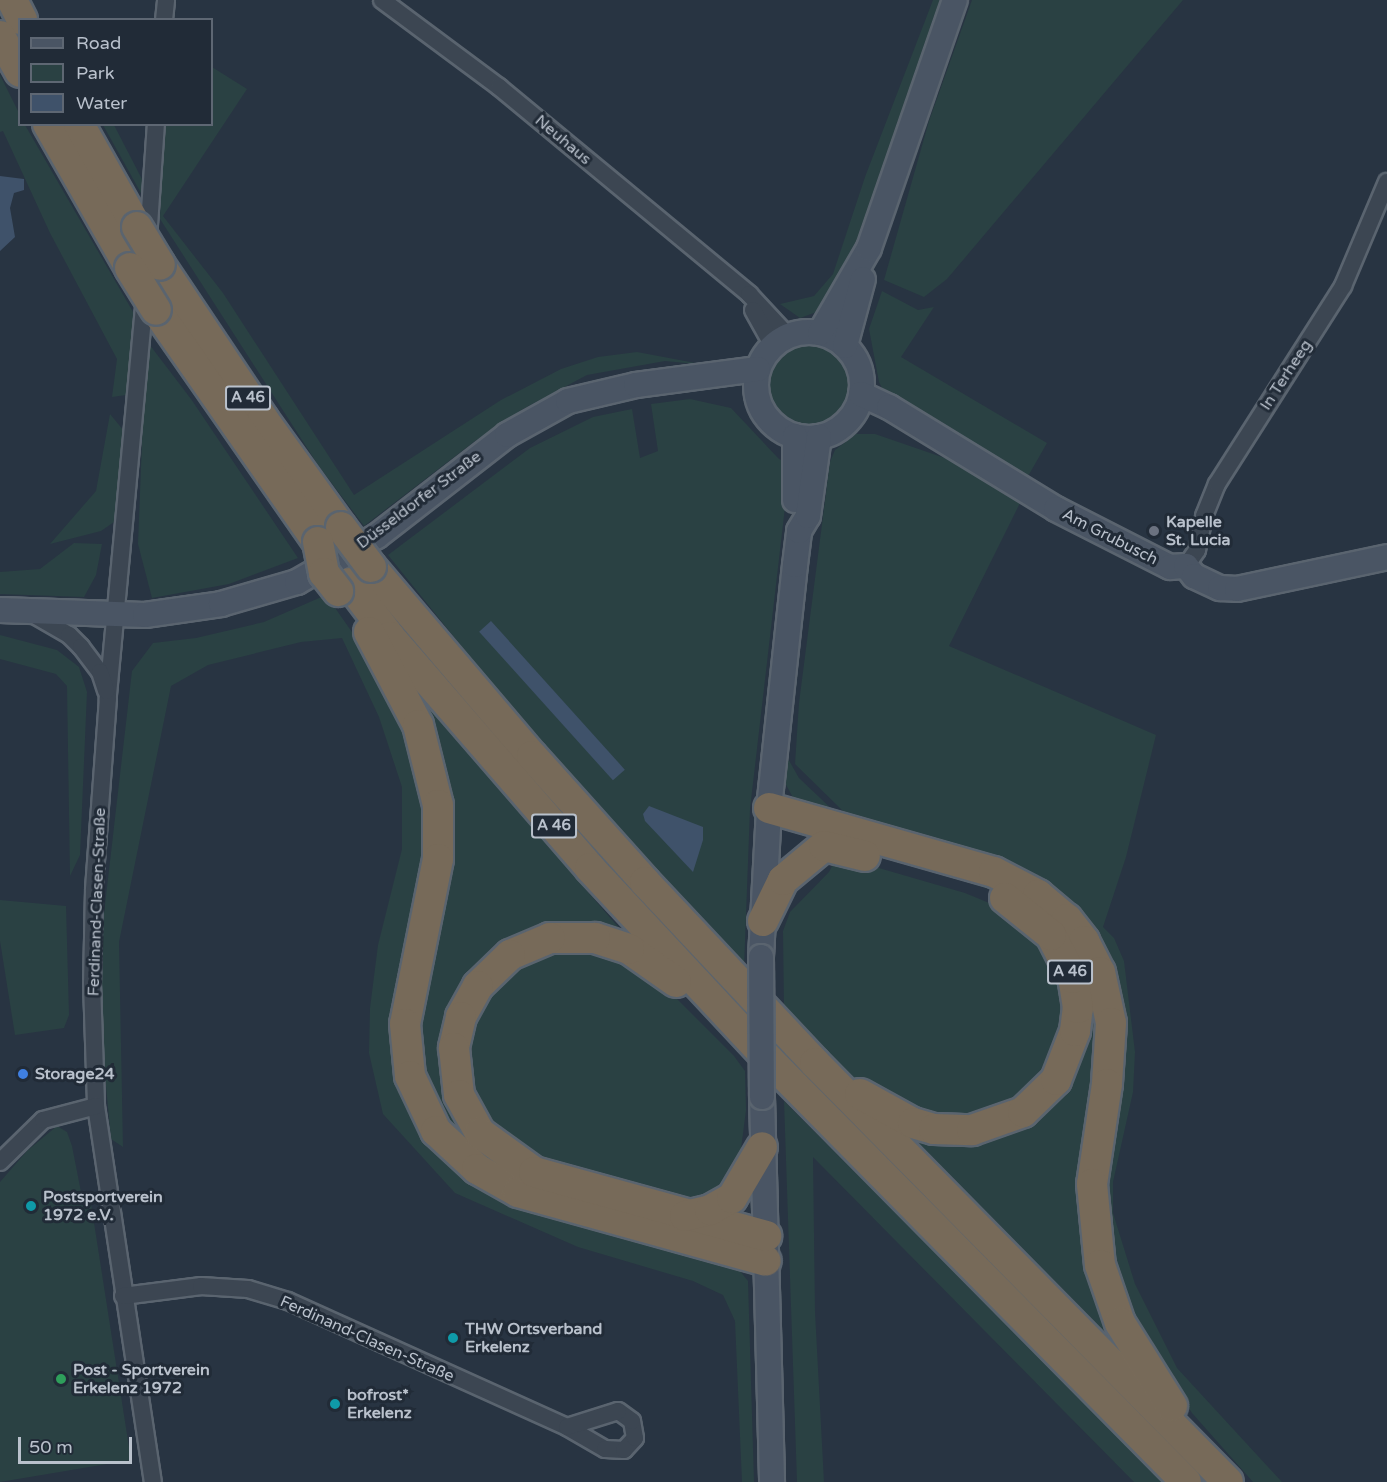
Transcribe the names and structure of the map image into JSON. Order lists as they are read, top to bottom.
{
  "streets": {
    "highway": ["A 46"],
    "main road": ["Düsseldorfer Straße", "Am Grubusch"],
    "street": ["Neuhaus", "In Terheeg", "Ferdinand-Clasen-Straße"]
  },
  "crossings": [
    ["Neuhaus", "Düsseldorfer Straße"],
    ["Neuhaus", "Am Grubusch"],
    ["In Terheeg", "Am Grubusch"],
    ["Düsseldorfer Straße", "Am Grubusch"],
    ["Düsseldorfer Straße", "Ferdinand-Clasen-Straße"]
  ],
  "places": [
    "Kapelle St. Lucia",
    "Storage24",
    "Postsportverein 1972 e.V.",
    "THW Ortsverband Erkelenz",
    "Post - Sportverein Erkelenz 1972",
    "bofrost* Erkelenz"
  ],
  "legend": ["Road", "Park", "Water"],
  "scale_bar": "50 m"
}
